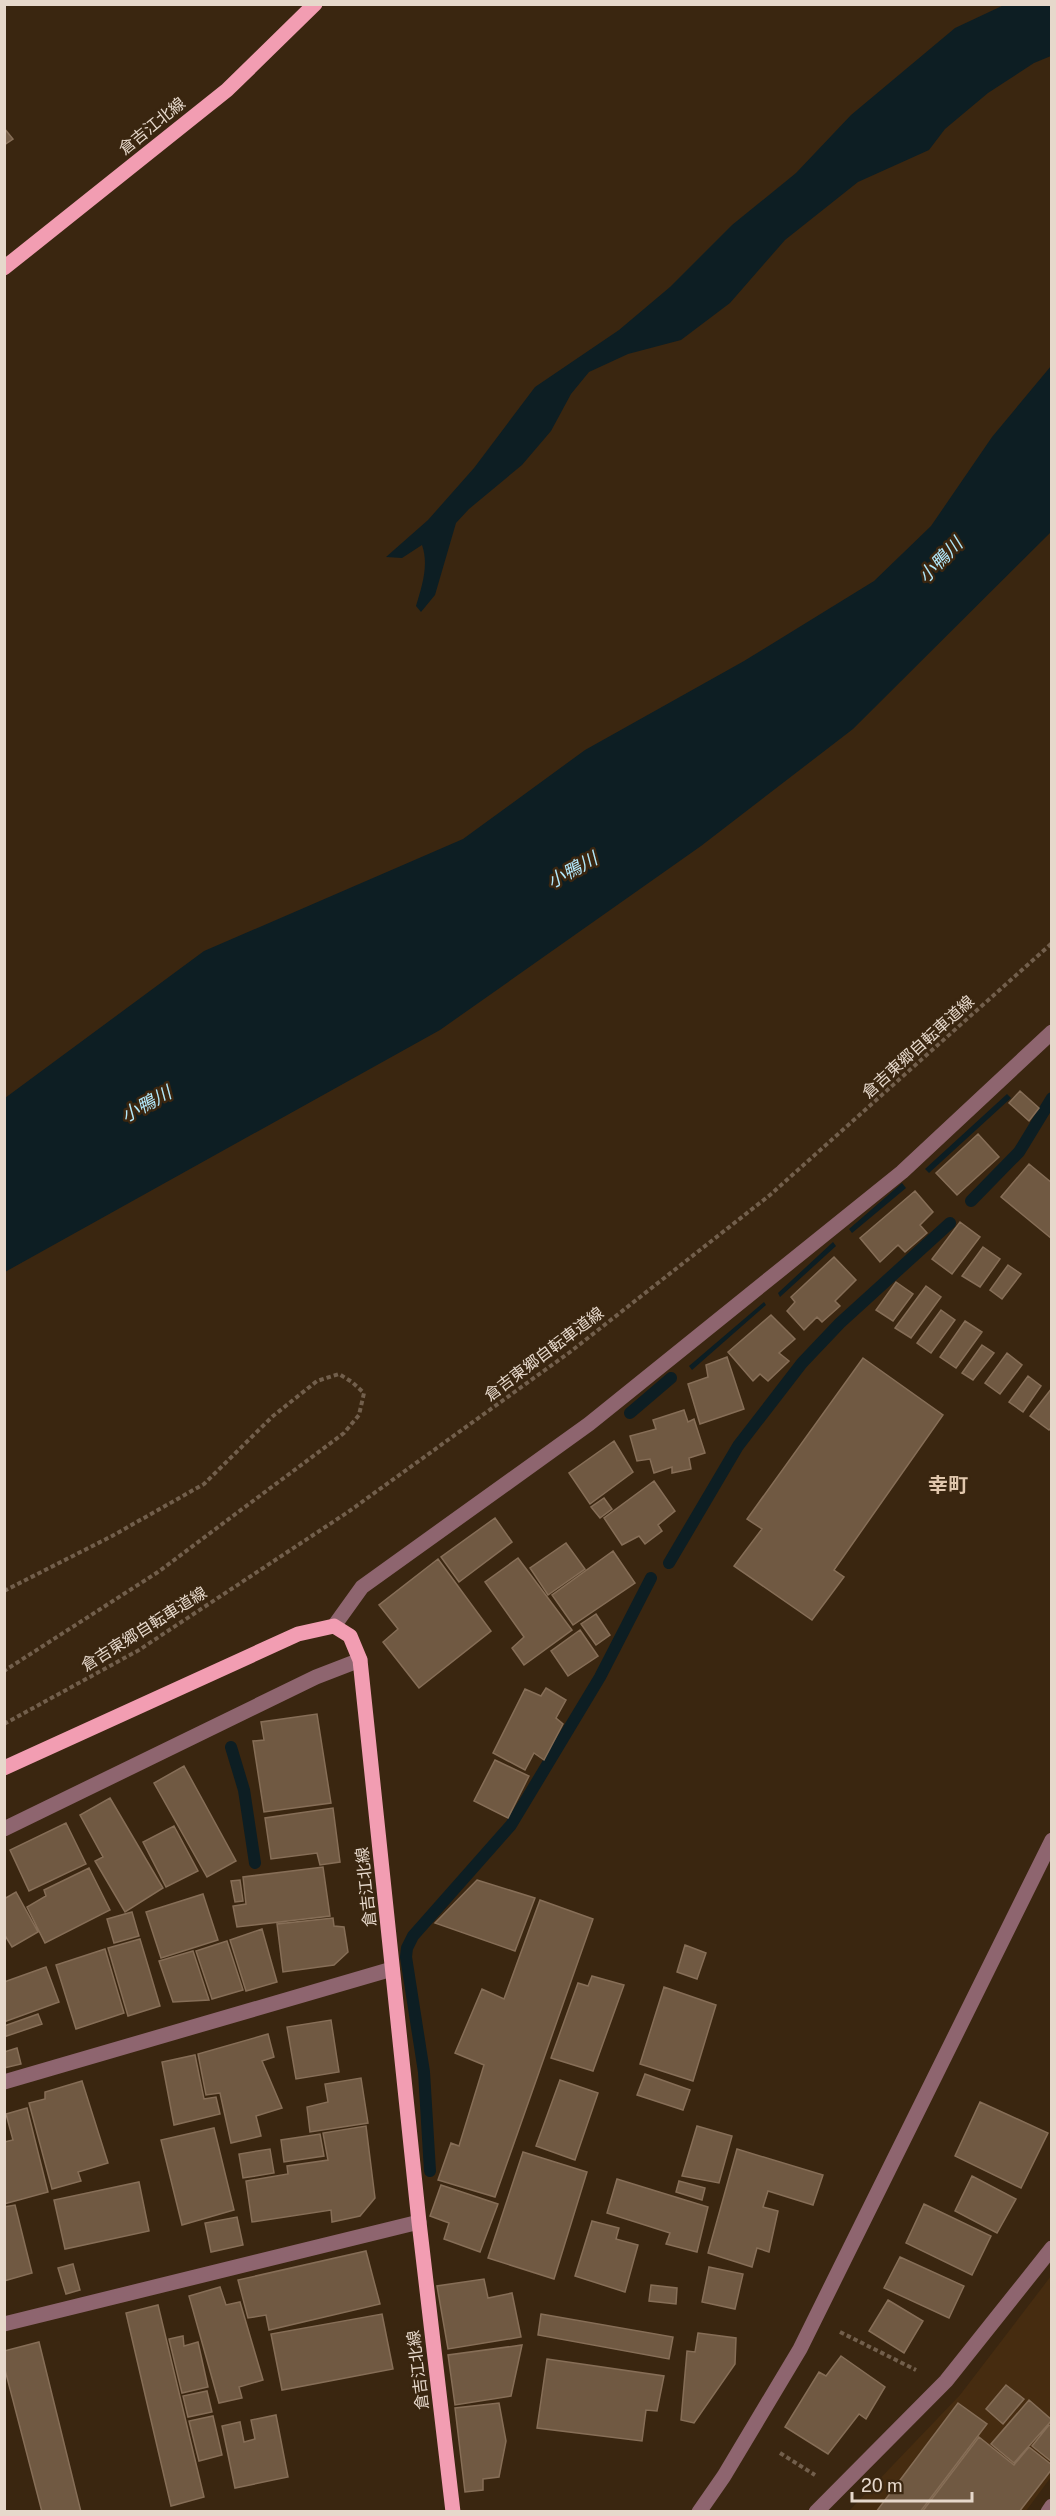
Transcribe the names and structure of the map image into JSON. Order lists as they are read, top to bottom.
{
  "streets": {
    "main road": ["倉吉江北線"],
    "path": ["倉吉東郷自転車道線"]
  },
  "districts": ["幸町"],
  "water": ["小鴨川"],
  "scale_bar": "20 m"
}
